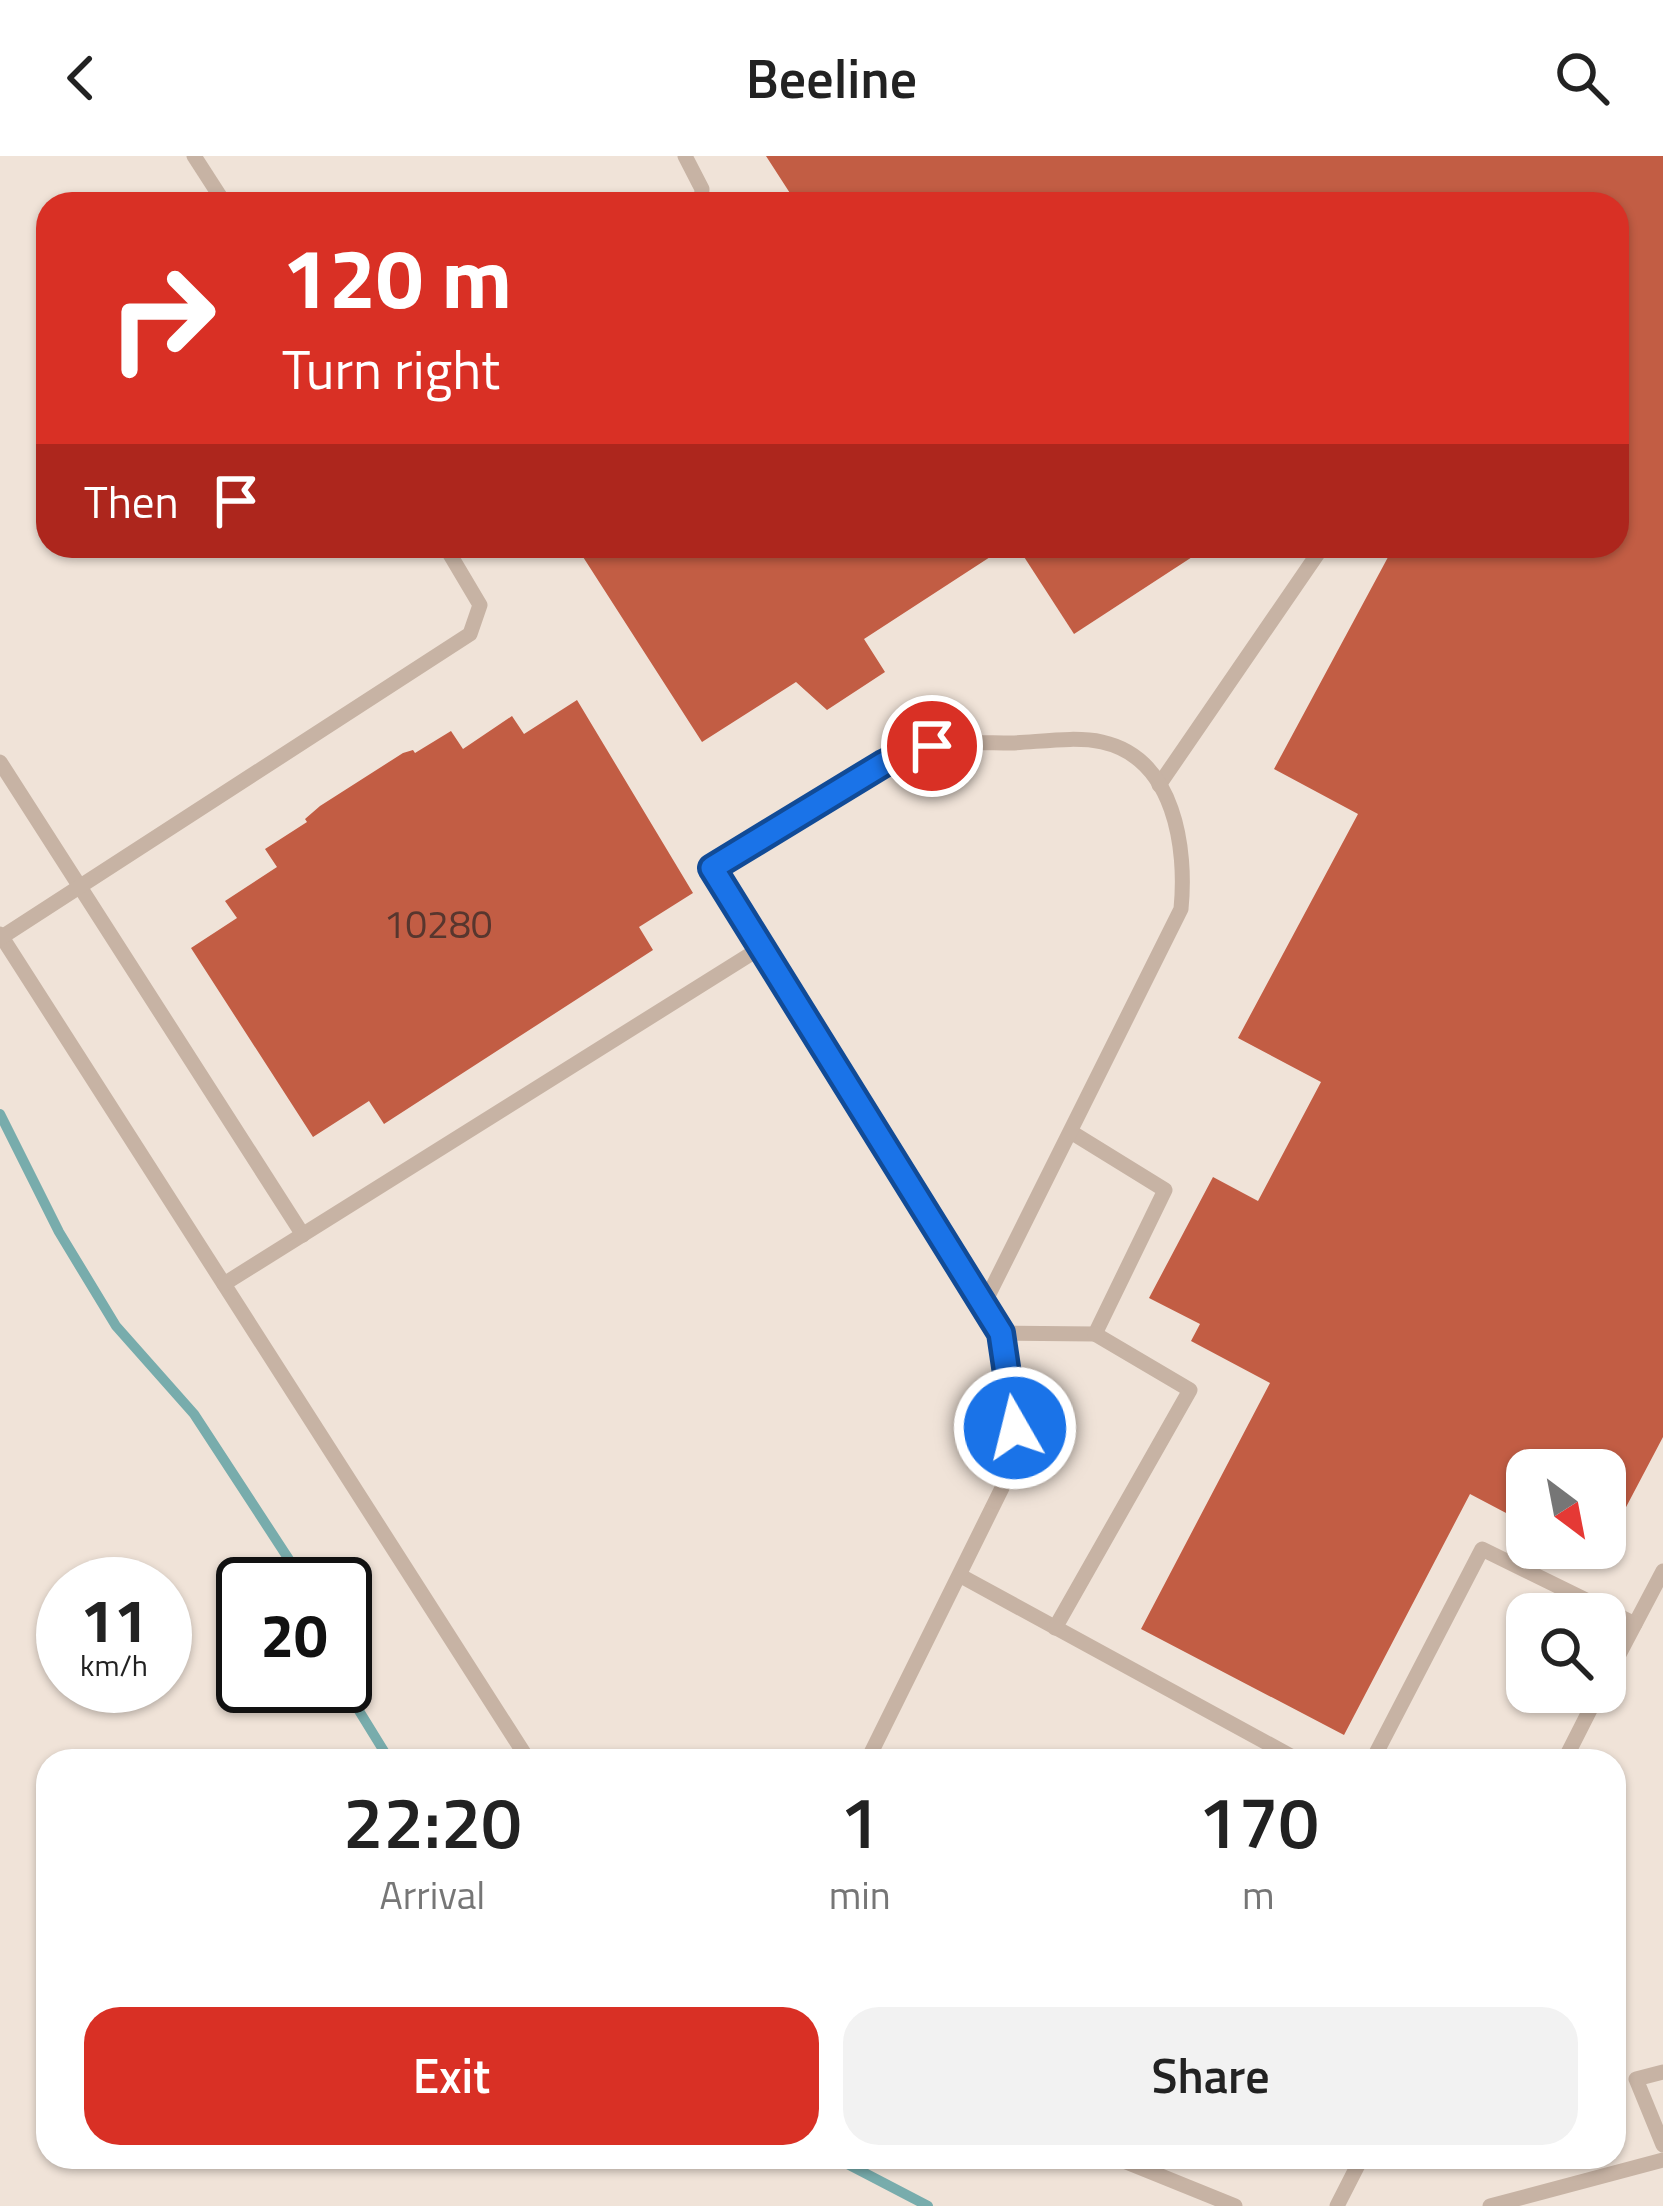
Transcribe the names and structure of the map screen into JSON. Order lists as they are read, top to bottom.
{
  "house_numbers": ["10280"],
  "north": "bottom right",
  "page": {
    "header": "Beeline",
    "turn": ["120 m", "Turn right"],
    "then": "Then",
    "speed": "11 km/h",
    "limit": "20",
    "eta": [
      "22:20",
      "Arrival",
      "1",
      "min",
      "170",
      "m"
    ],
    "buttons": ["Exit", "Share"]
  }
}
